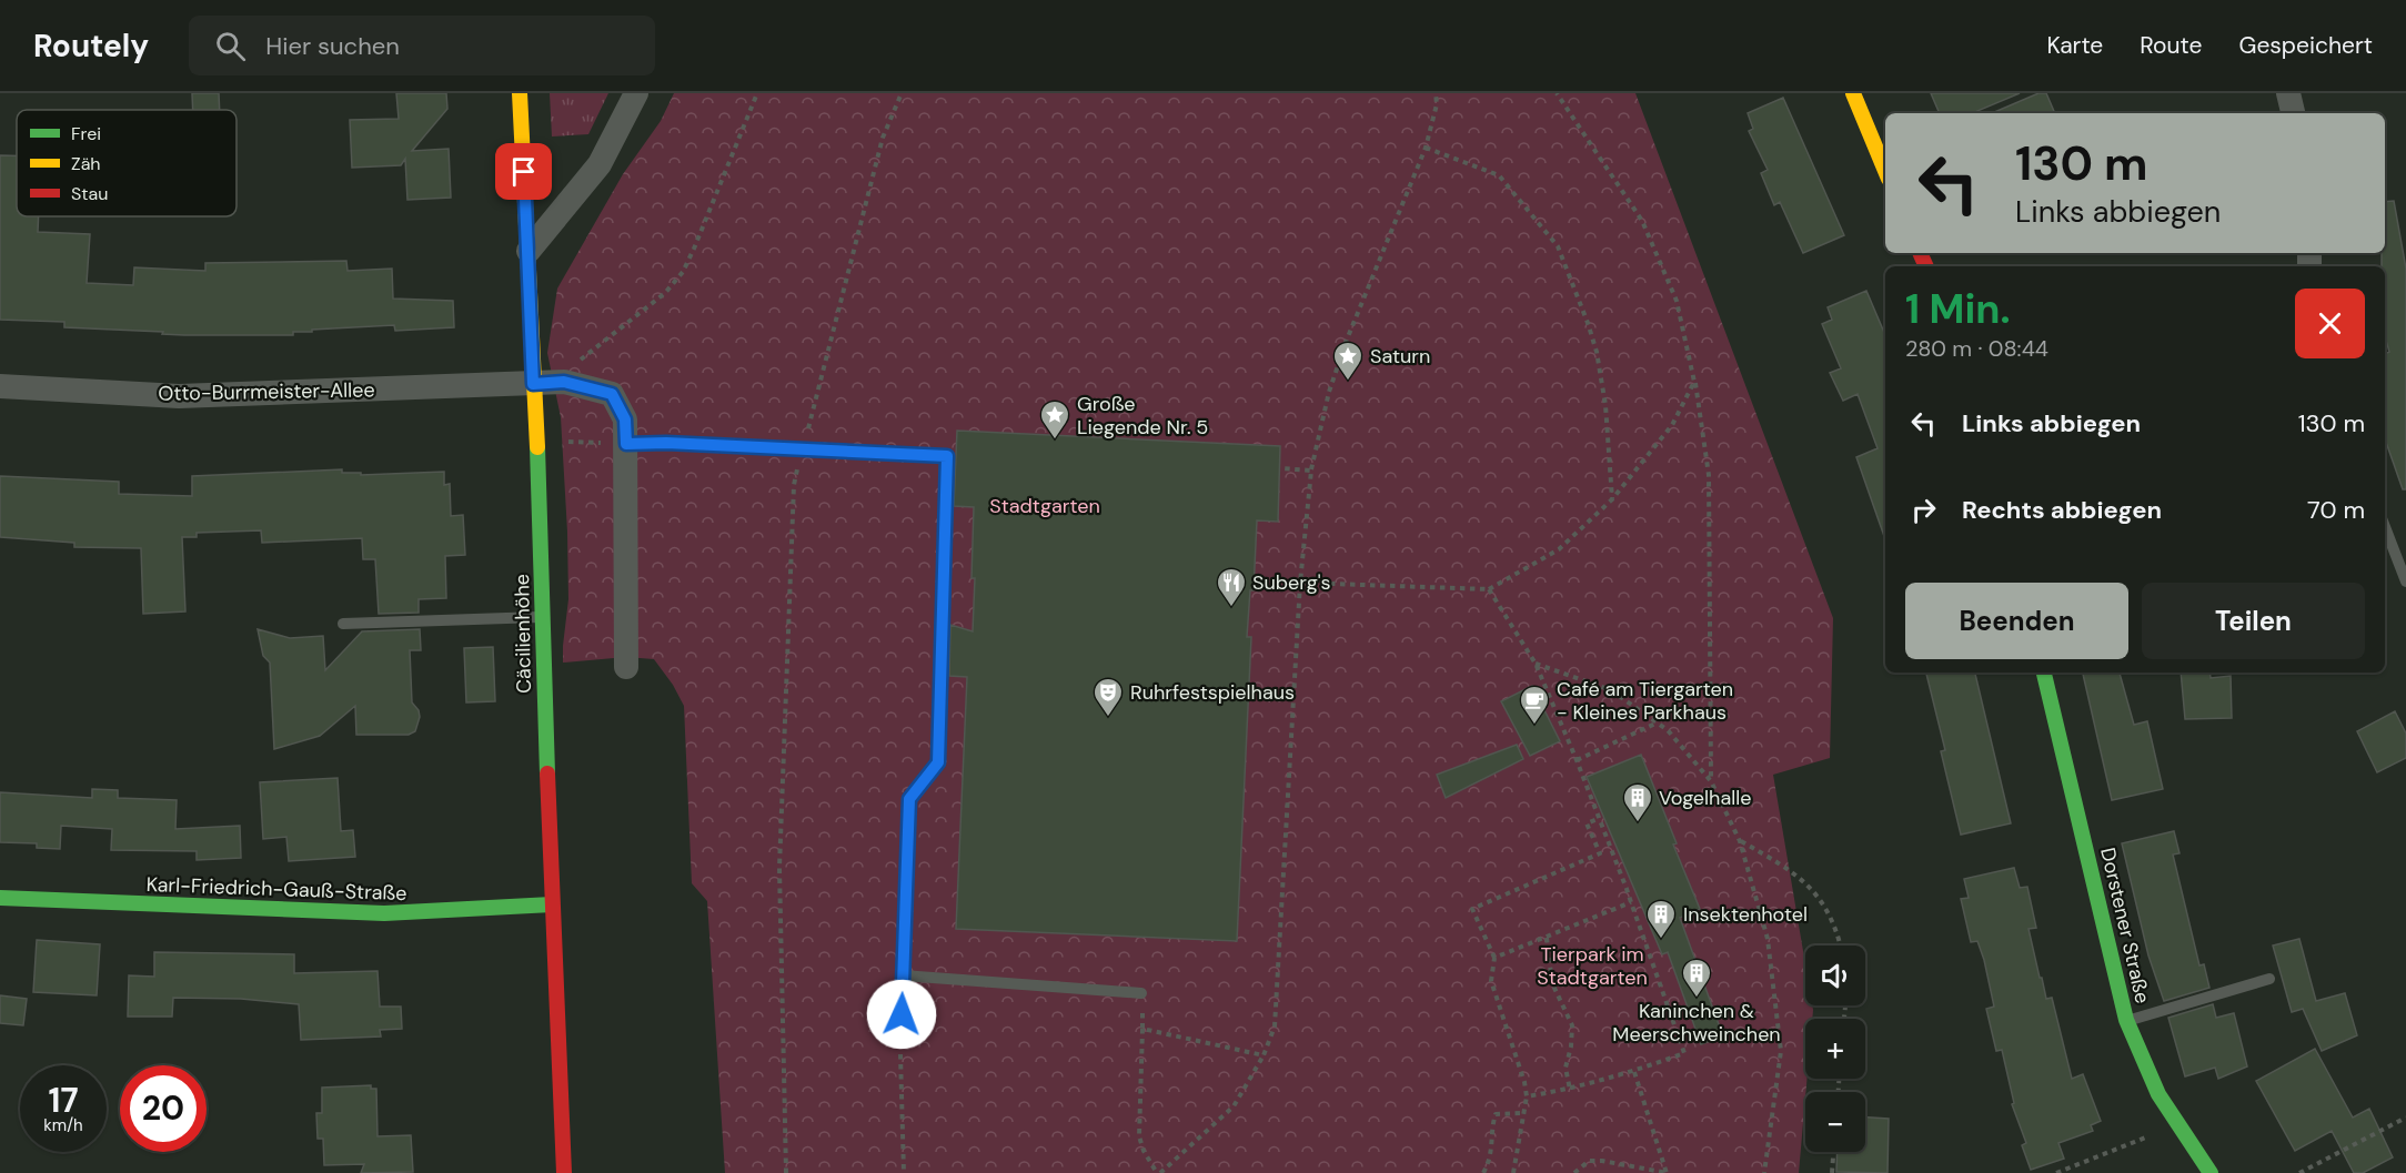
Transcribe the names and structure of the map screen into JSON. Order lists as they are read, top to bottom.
{
  "streets": {
    "street": [
      "Otto-Burrmeister-Allee",
      "Cäcilienhöhe",
      "Karl-Friedrich-Gauß-Straße",
      "Dorstener Straße"
    ]
  },
  "crossings": [
    ["Otto-Burrmeister-Allee", "Cäcilienhöhe"],
    ["Cäcilienhöhe", "Karl-Friedrich-Gauß-Straße"]
  ],
  "parks": ["Stadtgarten", "Tierpark im Stadtgarten"],
  "places": {
    "place": ["Saturn", "Große Liegende Nr. 5"],
    "restaurant": ["Suberg's"],
    "theatre": ["Ruhrfestspielhaus"],
    "cafe": ["Café am Tiergarten - Kleines Parkhaus"],
    "building": ["Vogelhalle", "Insektenhotel", "Kaninchen & Meerschweinchen"]
  },
  "legend": ["Frei", "Zäh", "Stau"],
  "page": {
    "header": "Routely",
    "search": "Hier suchen",
    "nav": ["Karte", "Route", "Gespeichert"],
    "turn": ["130 m", "Links abbiegen"],
    "heading": ["1 Min.", "280 m · 08:44"],
    "list": [
      {
        "name": "Links abbiegen",
        "value": "130 m"
      },
      {
        "name": "Rechts abbiegen",
        "value": "70 m"
      }
    ],
    "buttons": ["Beenden", "Teilen"],
    "map_buttons": ["+", "−"],
    "speed": "17 km/h",
    "limit": "20"
  }
}
